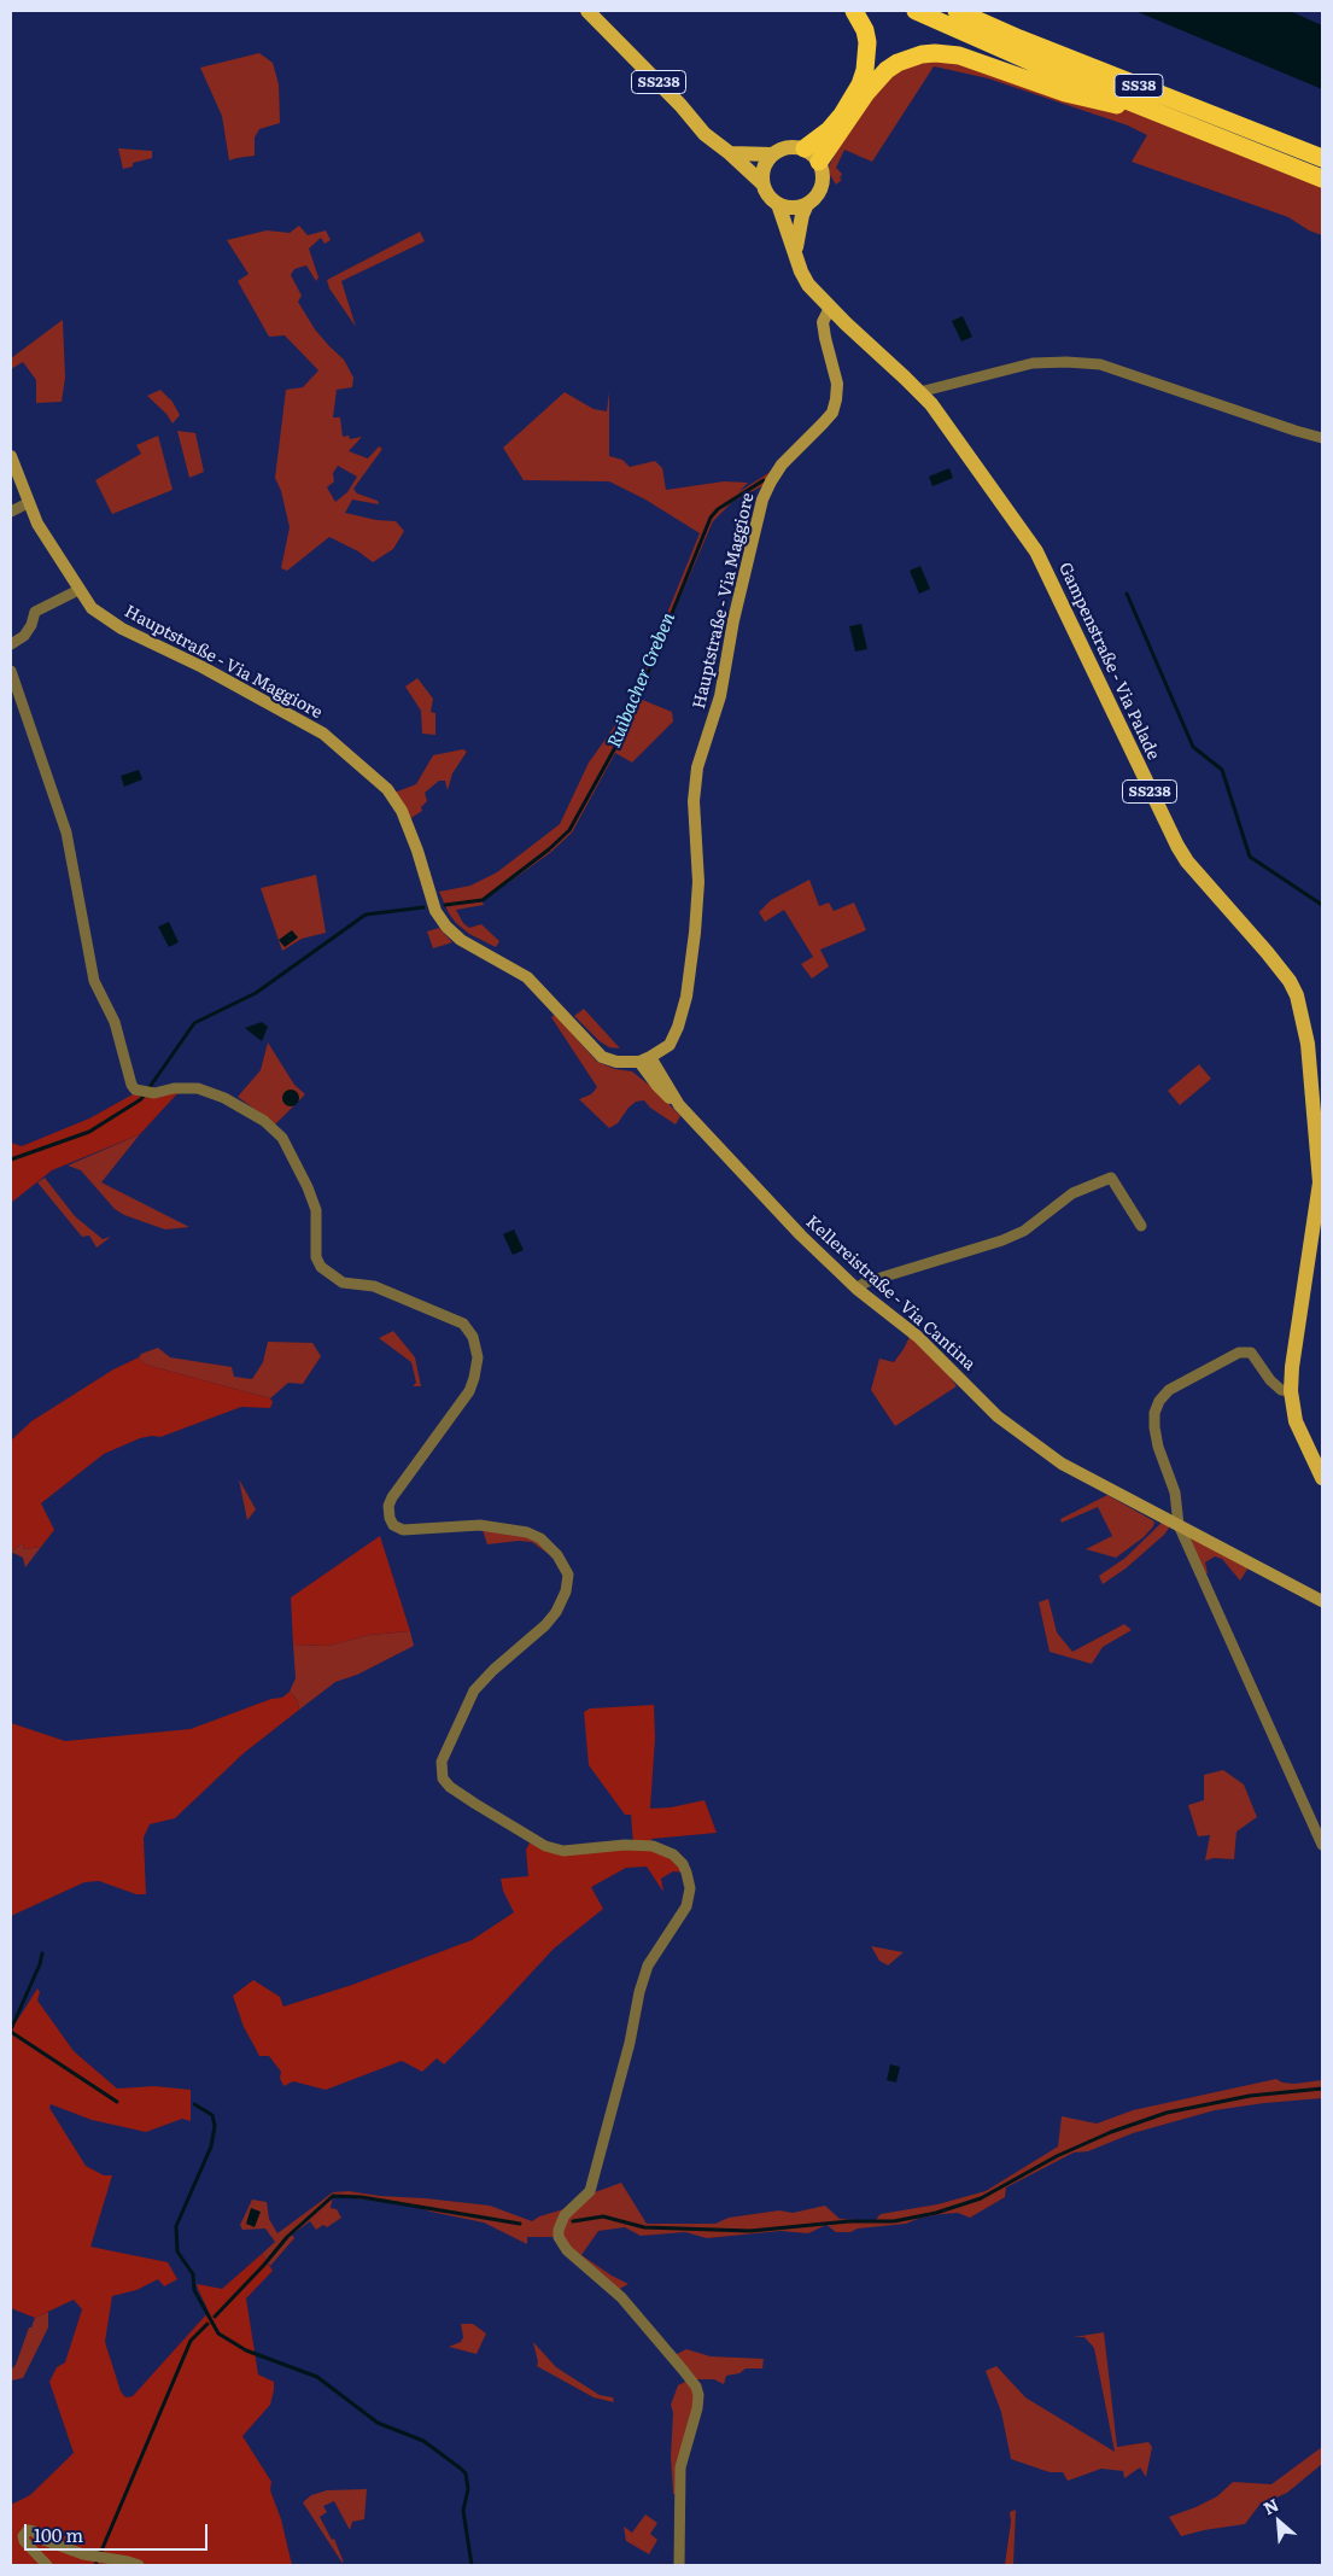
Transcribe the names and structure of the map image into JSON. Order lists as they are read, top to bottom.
{
  "streets": {
    "highway": ["SS38"],
    "main road": ["SS238", "Gampenstraße - Via Palade"],
    "street": ["Hauptstraße - Via Maggiore", "Kellereistraße - Via Cantina"]
  },
  "crossings": [
    ["SS238", "Gampenstraße - Via Palade"],
    ["Hauptstraße - Via Maggiore", "Gampenstraße - Via Palade"],
    ["Hauptstraße - Via Maggiore", "Kellereistraße - Via Cantina"]
  ],
  "water": ["Ruibacher Greben"],
  "scale_bar": "100 m",
  "north": "top left"
}
